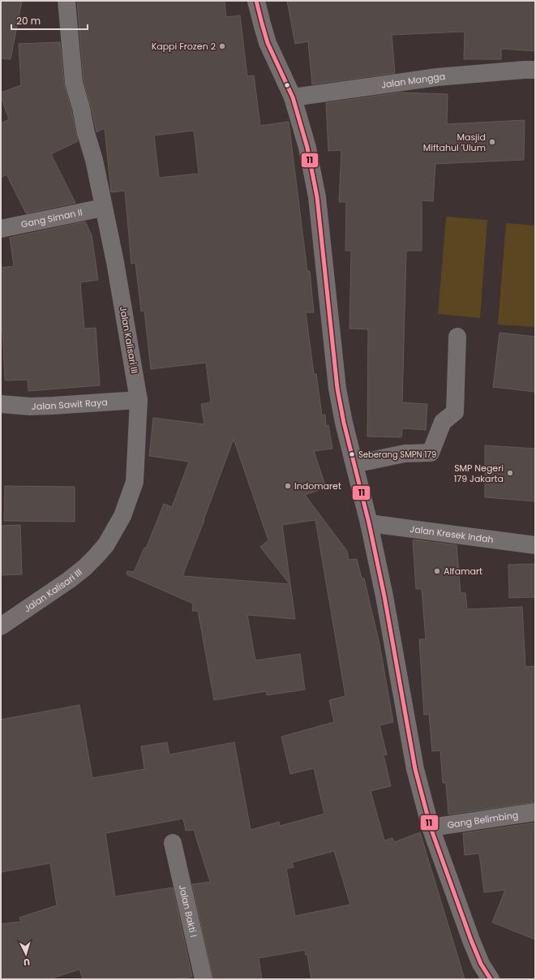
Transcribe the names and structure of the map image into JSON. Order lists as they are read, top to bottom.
{
  "streets": {
    "street": [
      "Jalan Mangga",
      "Gang Siman II",
      "Jalan Kalisari III",
      "Jalan Sawit Raya",
      "Jalan Kresek Indah",
      "Gang Belimbing",
      "Jalan Bakti I"
    ]
  },
  "crossings": [
    ["Gang Siman II", "Jalan Kalisari III"],
    ["Jalan Kalisari III", "Jalan Sawit Raya"]
  ],
  "places": [
    "Kappi Frozen 2",
    "Masjid Miftahul 'Ulum",
    "Seberang SMPN 179",
    "SMP Negeri 179 Jakarta",
    "Indomaret",
    "Alfamart"
  ],
  "lines": ["transit line 11"],
  "scale_bar": "20 m",
  "north": "bottom"
}
